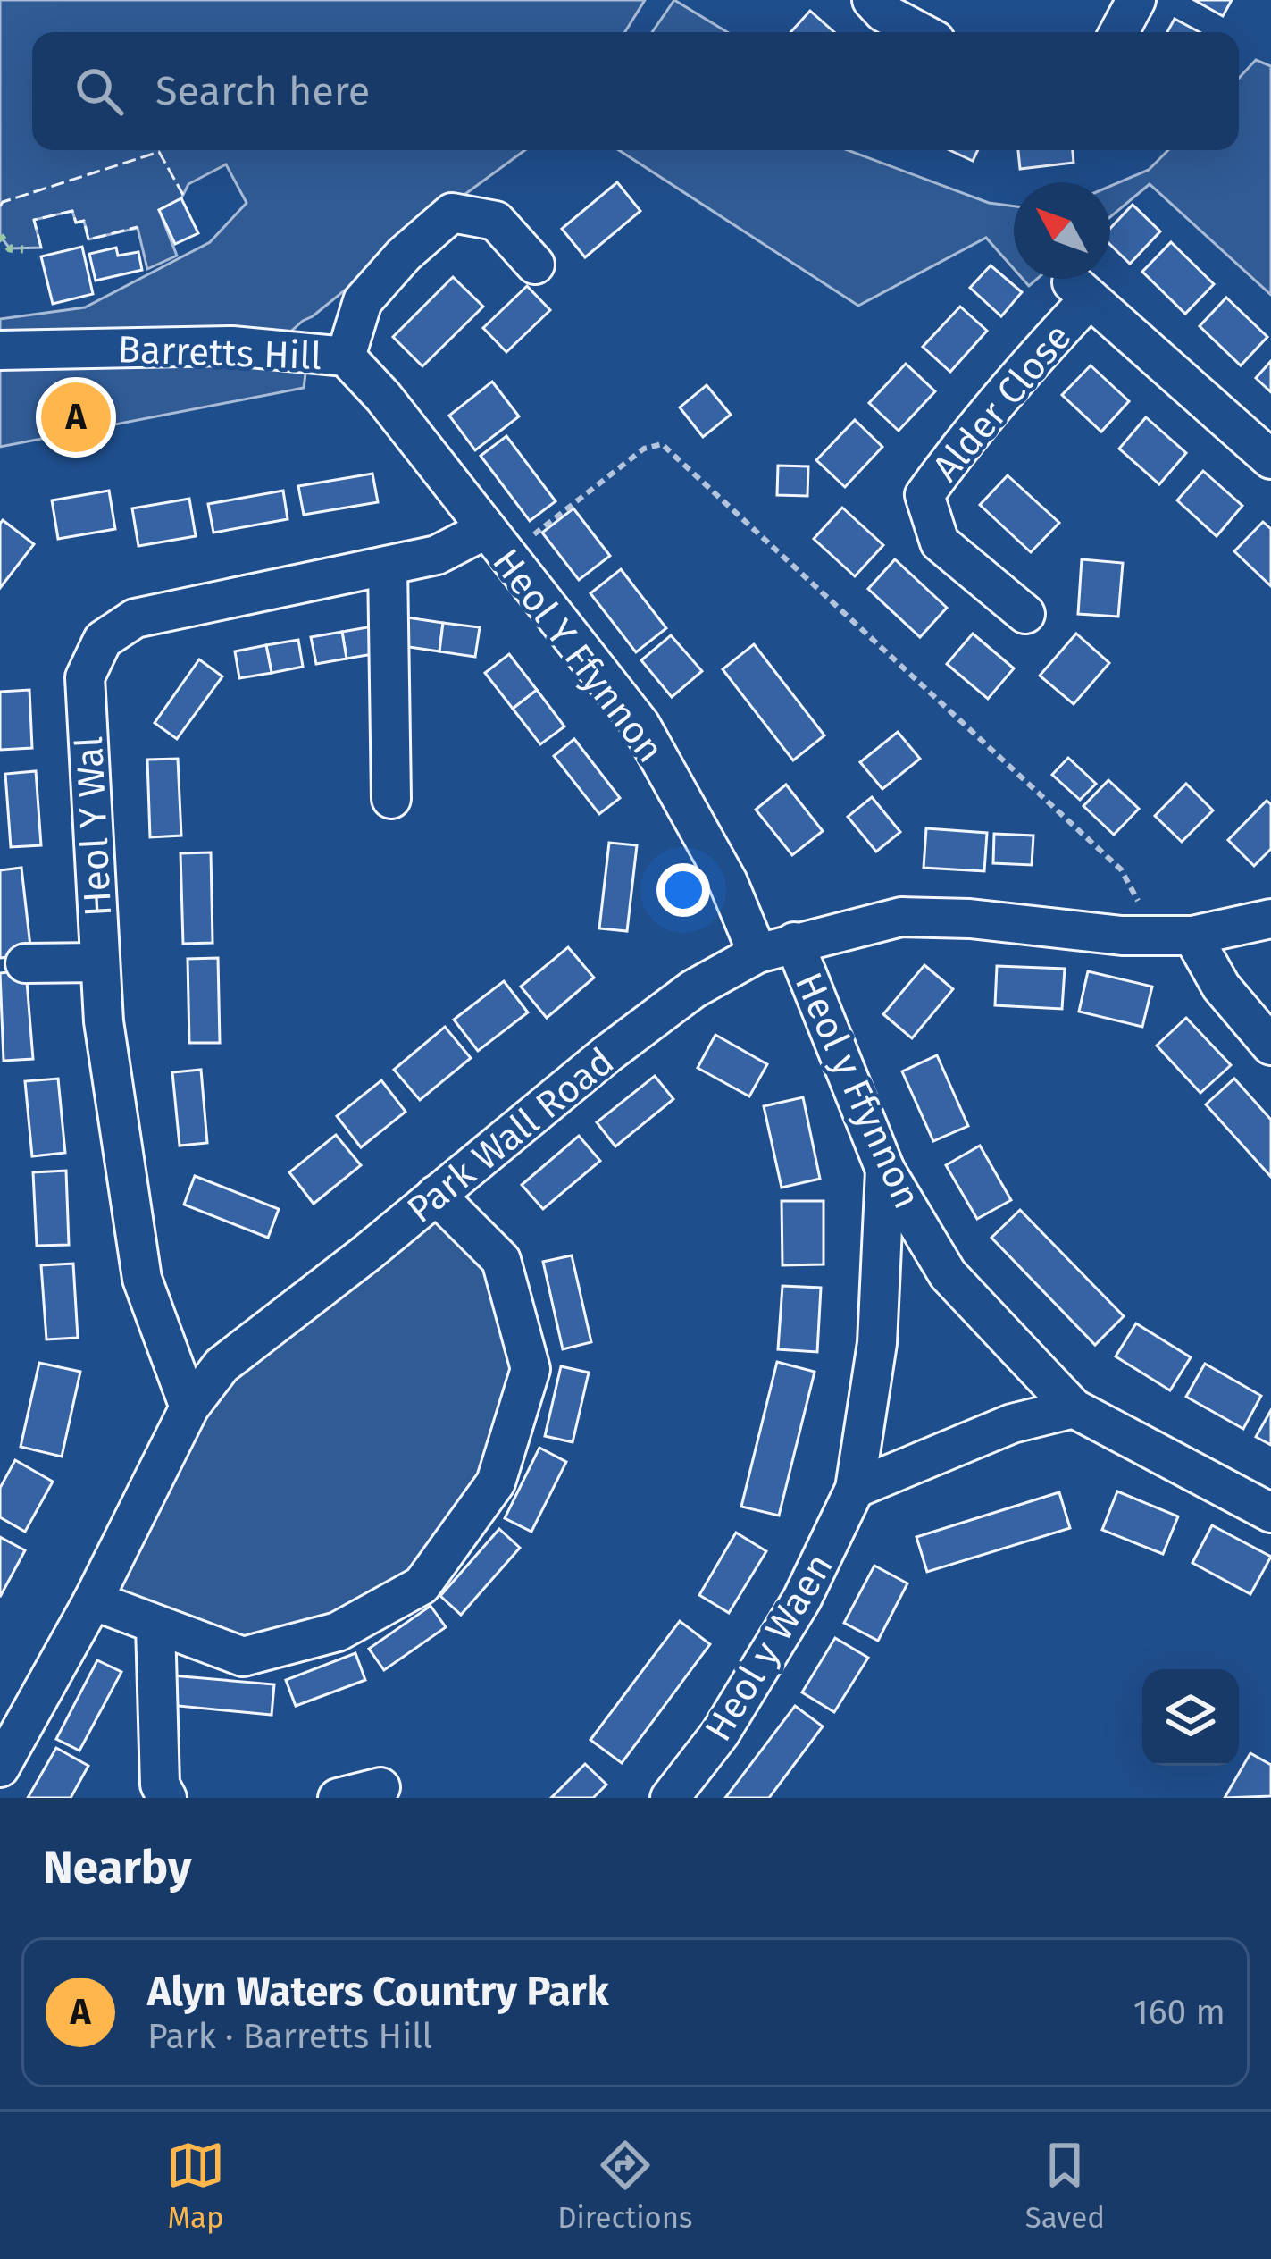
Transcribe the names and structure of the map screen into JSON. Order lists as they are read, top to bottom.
{
  "streets": {
    "street": [
      "Barretts Hill",
      "Alder Close",
      "Heol Y Ffynnon",
      "Heol Y Wal",
      "Heol y Ffynnon",
      "Park Wall Road",
      "Heol y Waen"
    ]
  },
  "crossings": [
    ["Barretts Hill", "Heol Y Ffynnon"],
    ["Barretts Hill", "Heol Y Wal"],
    ["Heol Y Ffynnon", "Heol Y Wal"],
    ["Heol Y Ffynnon", "Park Wall Road"],
    ["Heol Y Wal", "Park Wall Road"],
    ["Heol y Ffynnon", "Park Wall Road"],
    ["Heol y Ffynnon", "Heol y Waen"]
  ],
  "north": "top left",
  "page": {
    "search": "Search here",
    "pins": "A",
    "heading": "Nearby",
    "list": [
      {
        "mark": "A",
        "name": "Alyn Waters Country Park",
        "note": "Park · Barretts Hill",
        "value": "160 m"
      }
    ],
    "nav": ["Map", "Directions", "Saved"]
  }
}
